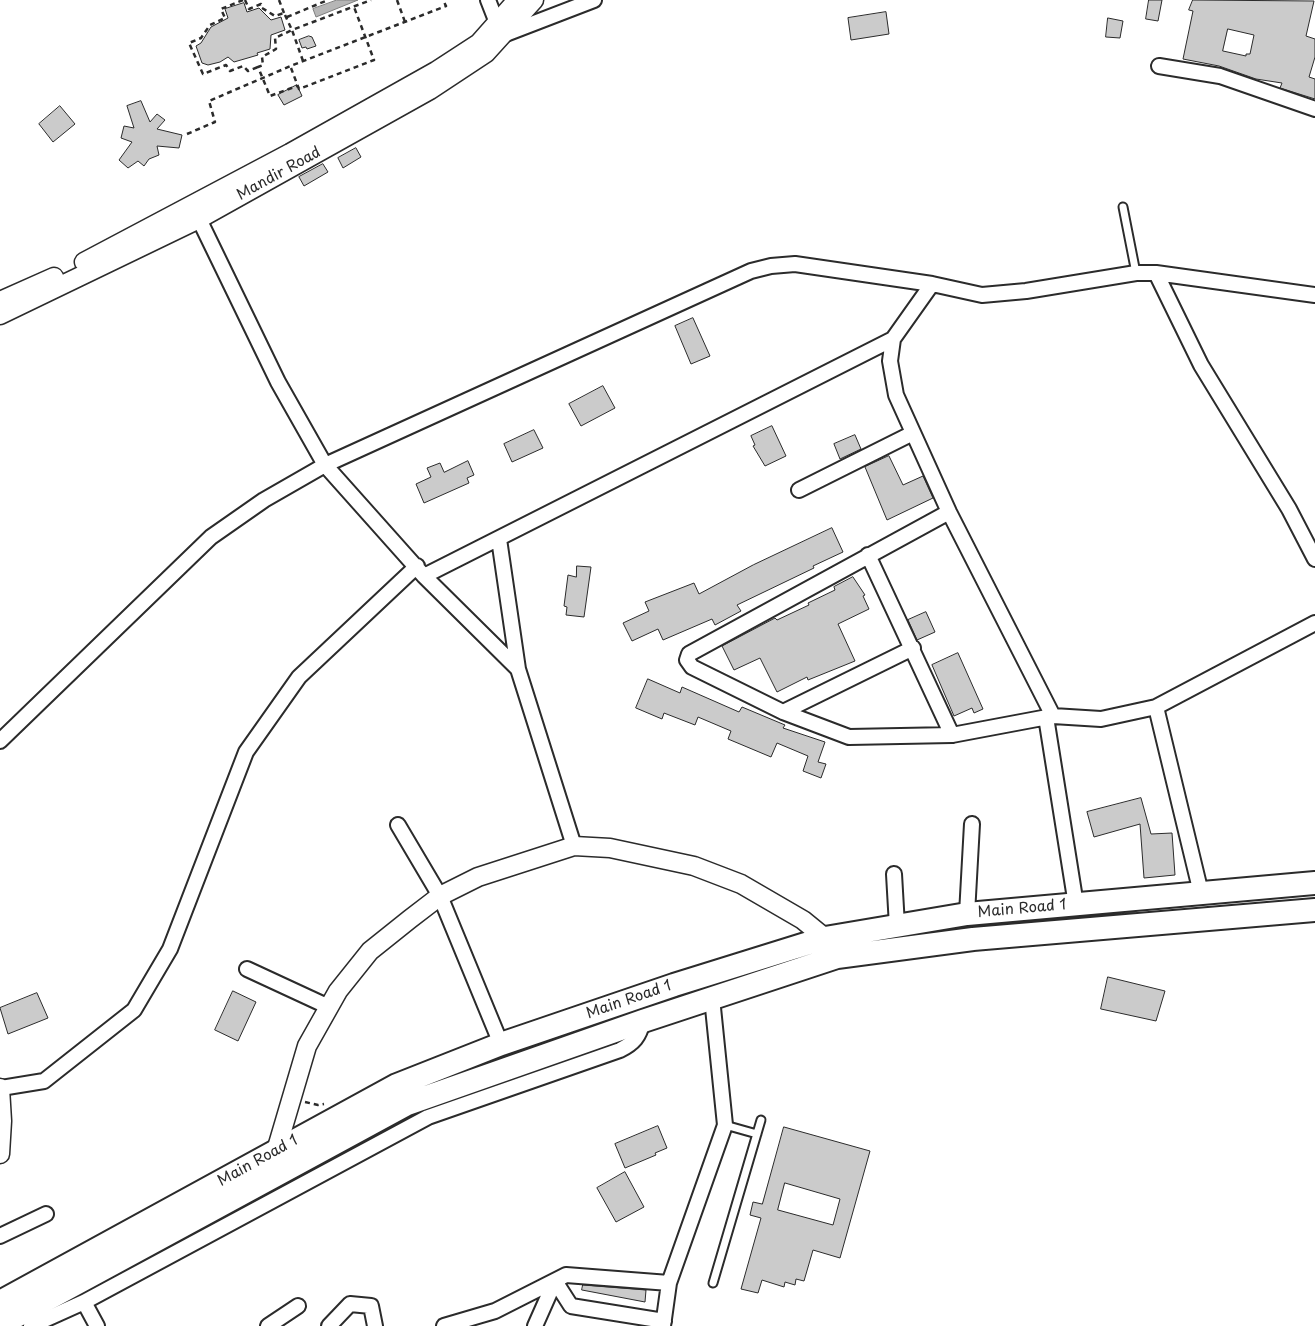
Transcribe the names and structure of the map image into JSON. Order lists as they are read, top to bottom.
{
  "streets": {
    "main road": ["Main Road 1"],
    "street": ["Mandir Road"]
  }
}
